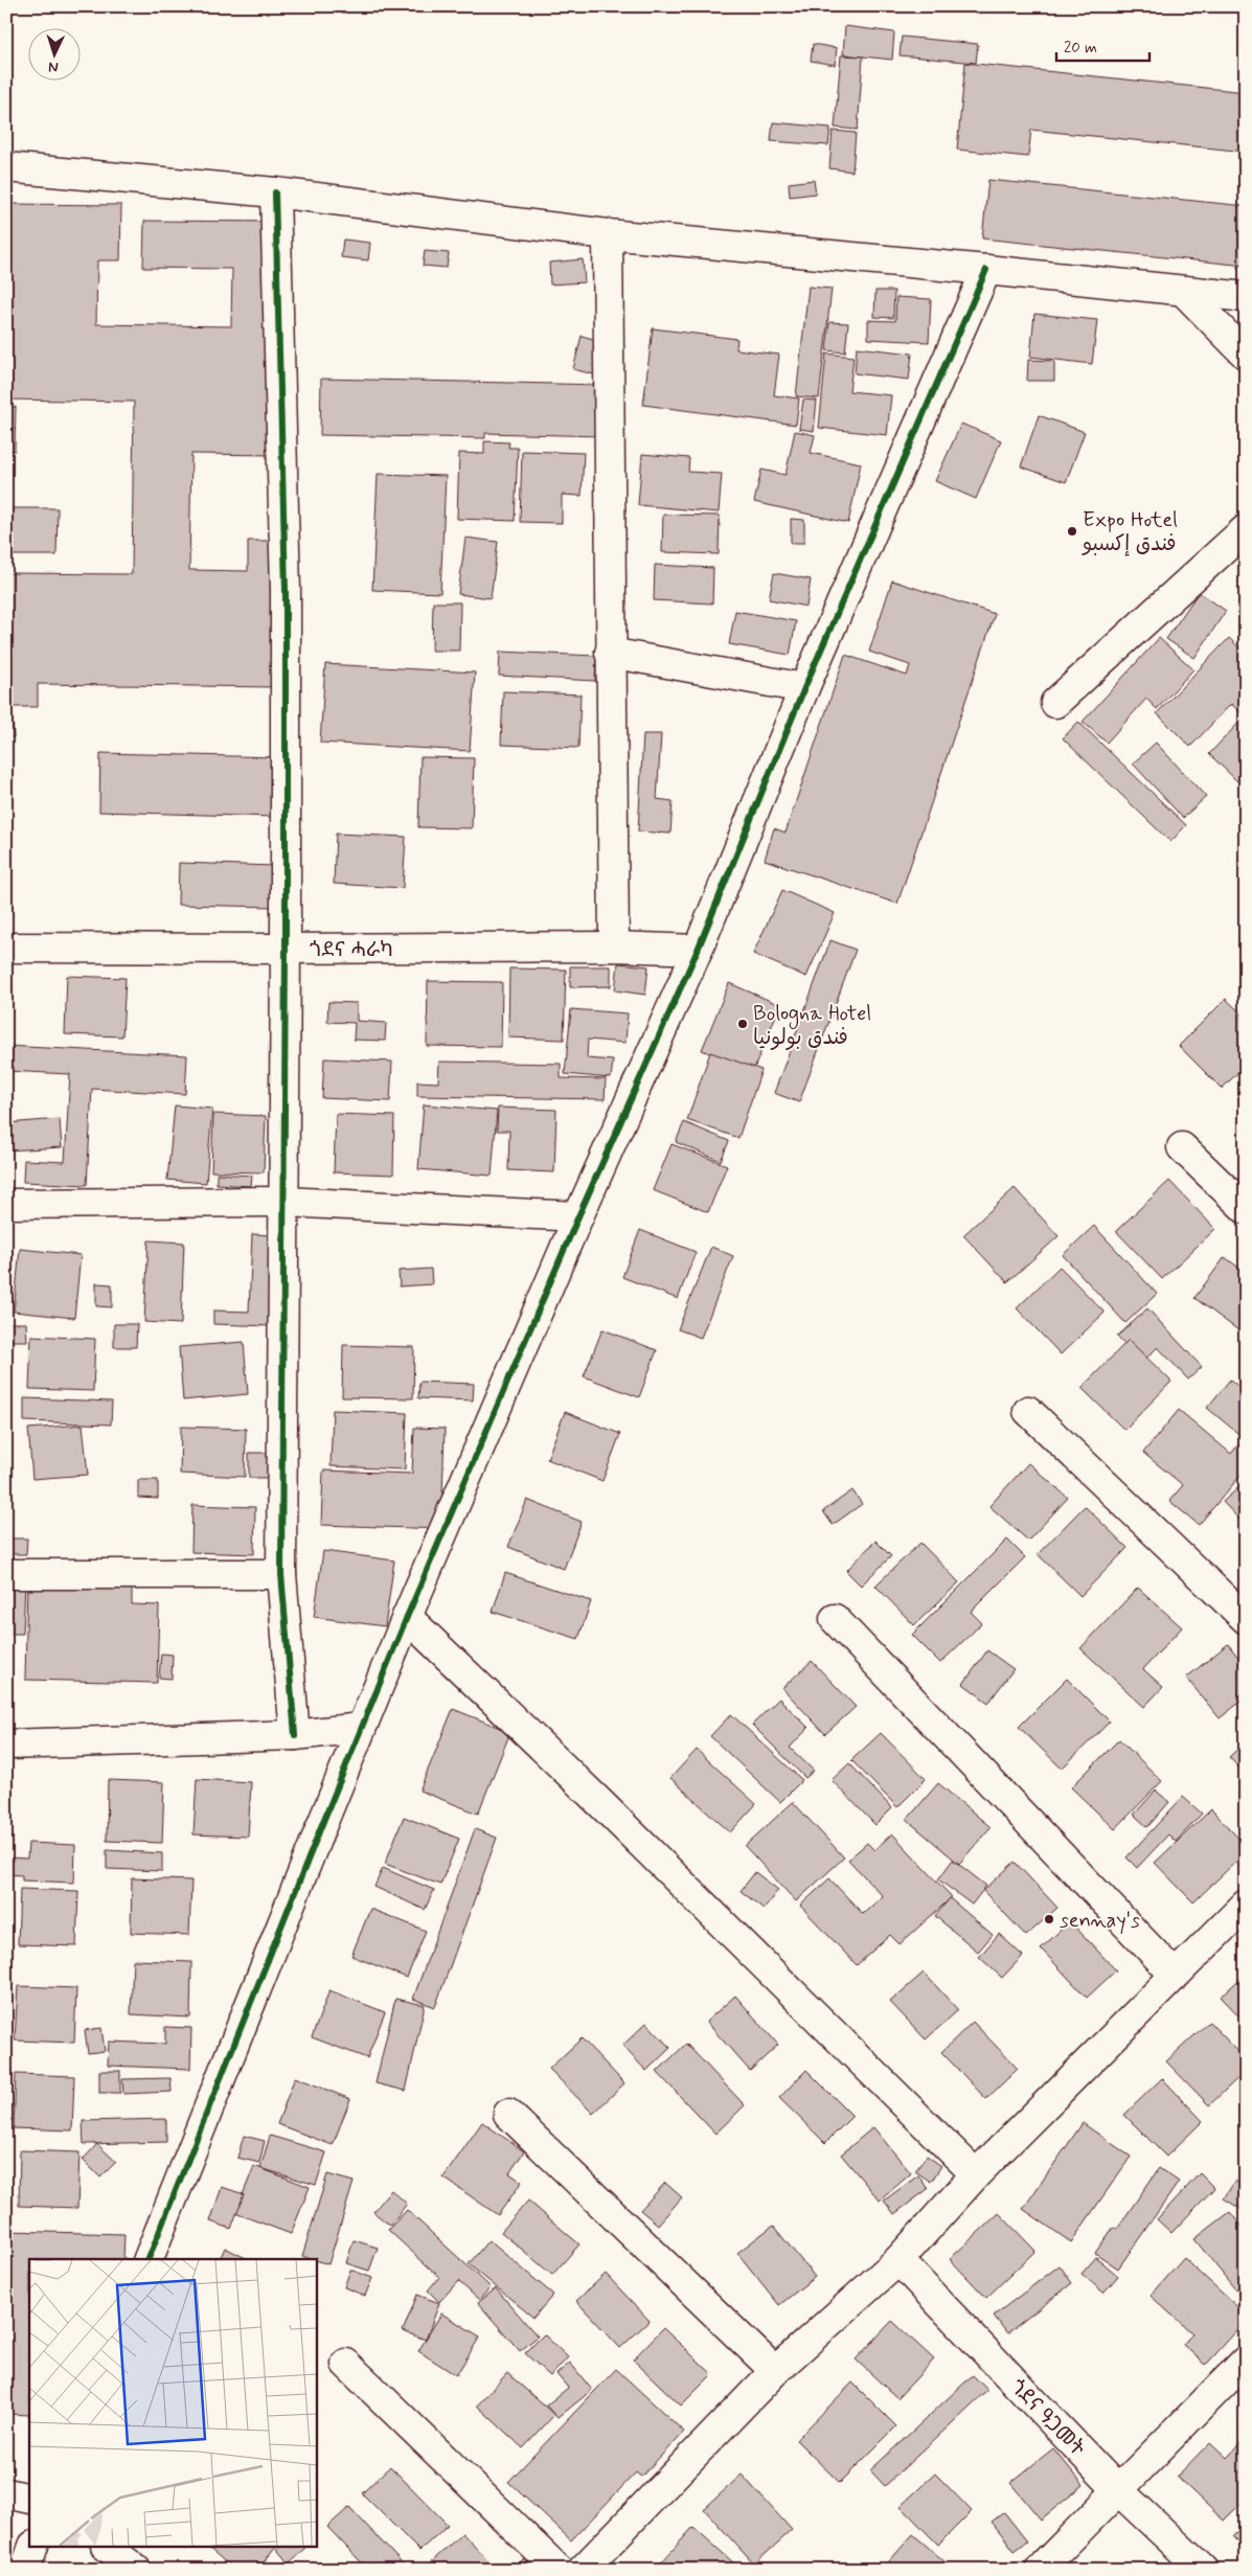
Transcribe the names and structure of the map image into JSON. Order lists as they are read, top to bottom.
{
  "streets": {
    "street": ["ጎደና ሓራካ", "ጎደና ዓጋመት"]
  },
  "places": ["Expo Hotel فندق إكسبو", "Bologna Hotel فندق بولونيا", "sennay's"],
  "scale_bar": "20 m",
  "north": "bottom"
}
